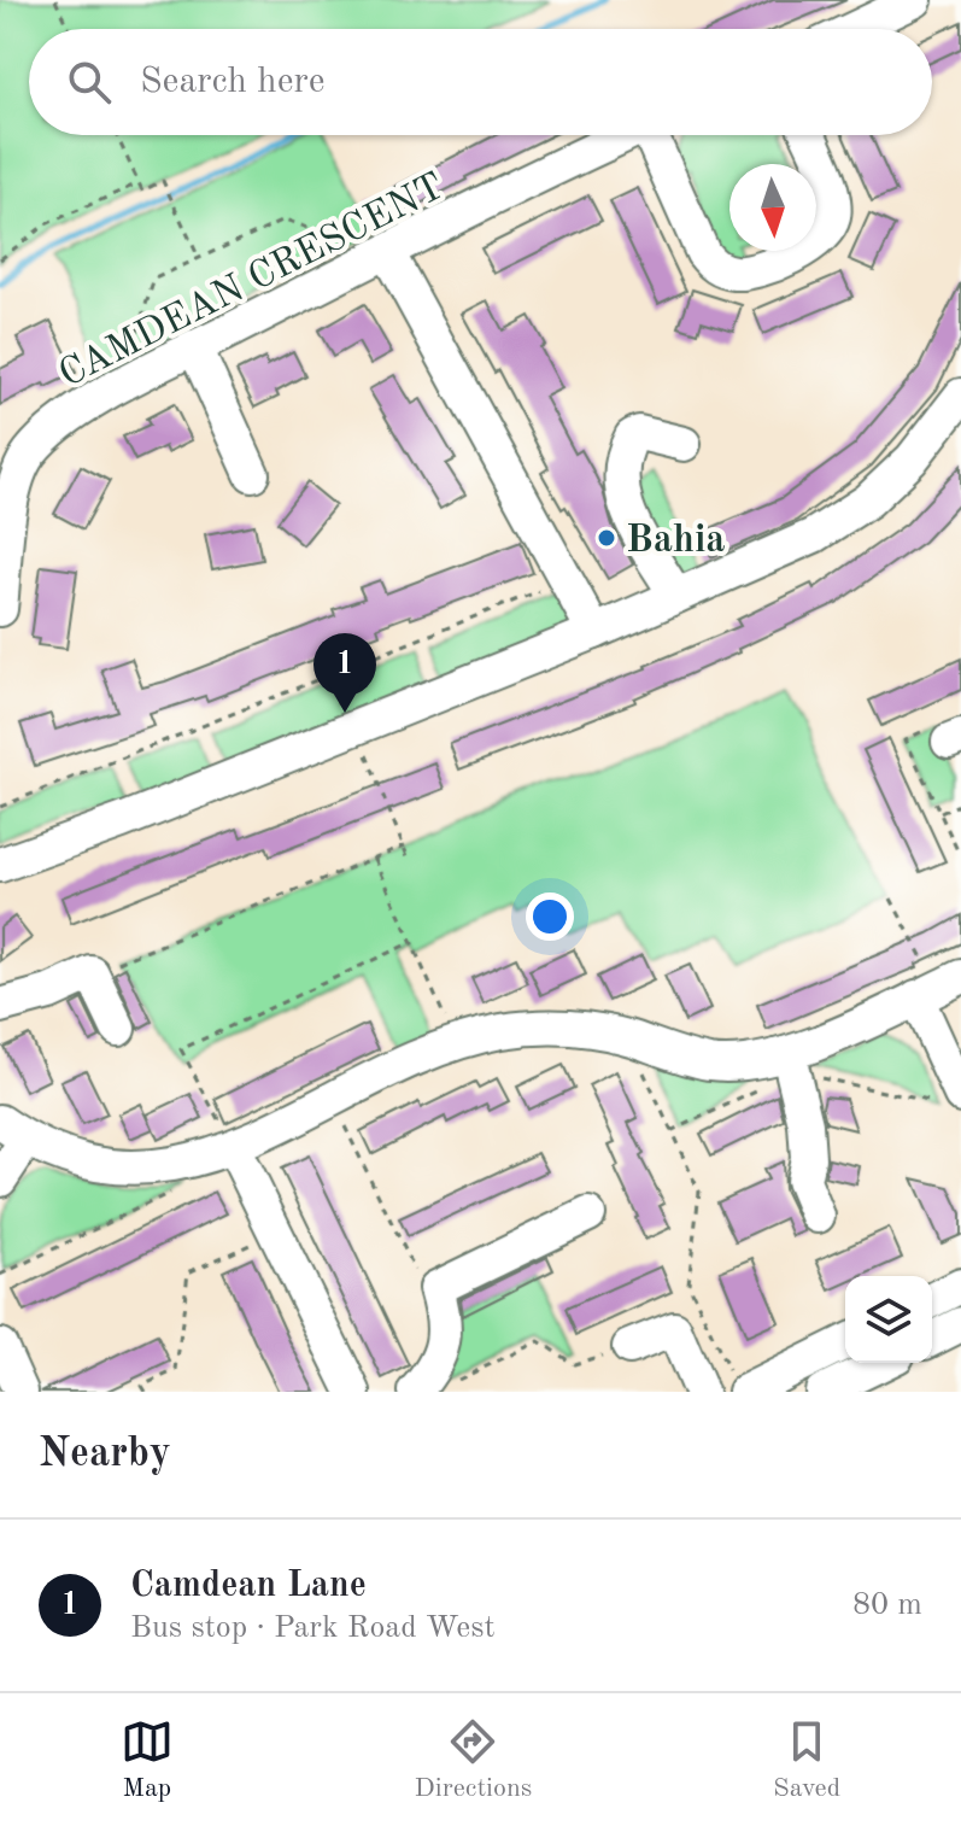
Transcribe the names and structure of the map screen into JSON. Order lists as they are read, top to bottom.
{
  "streets": {
    "street": ["CAMDEAN CRESCENT"]
  },
  "places": ["Bahia"],
  "north": "bottom",
  "page": {
    "search": "Search here",
    "pins": "1",
    "heading": "Nearby",
    "list": [
      {
        "mark": "1",
        "name": "Camdean Lane",
        "note": "Bus stop · Park Road West",
        "value": "80 m"
      }
    ],
    "nav": ["Map", "Directions", "Saved"]
  }
}
